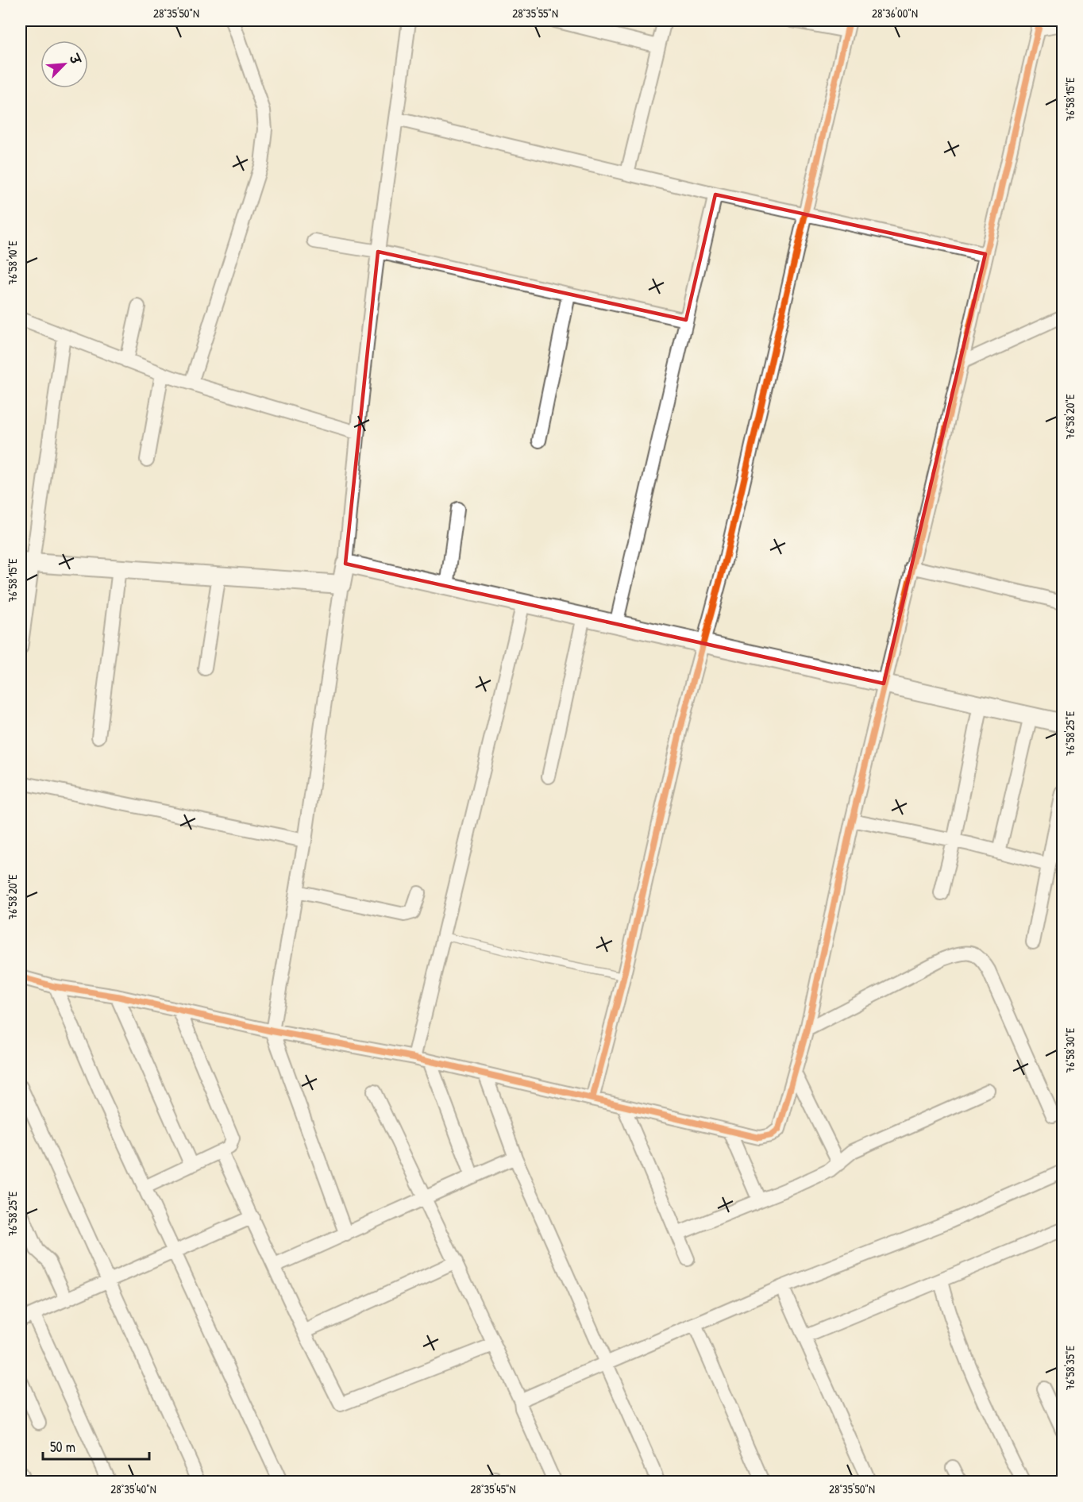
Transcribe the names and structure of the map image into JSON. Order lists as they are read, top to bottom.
{
  "scale_bar": "50 m",
  "north": "top right",
  "coordinates": [
    "28°35'50\"N",
    "28°35'55\"N",
    "28°36'00\"N",
    "76°58'15\"E",
    "76°58'10\"E",
    "76°58'20\"E",
    "76°58'25\"E",
    "76°58'30\"E",
    "76°58'35\"E",
    "28°35'40\"N",
    "28°35'45\"N"
  ]
}
